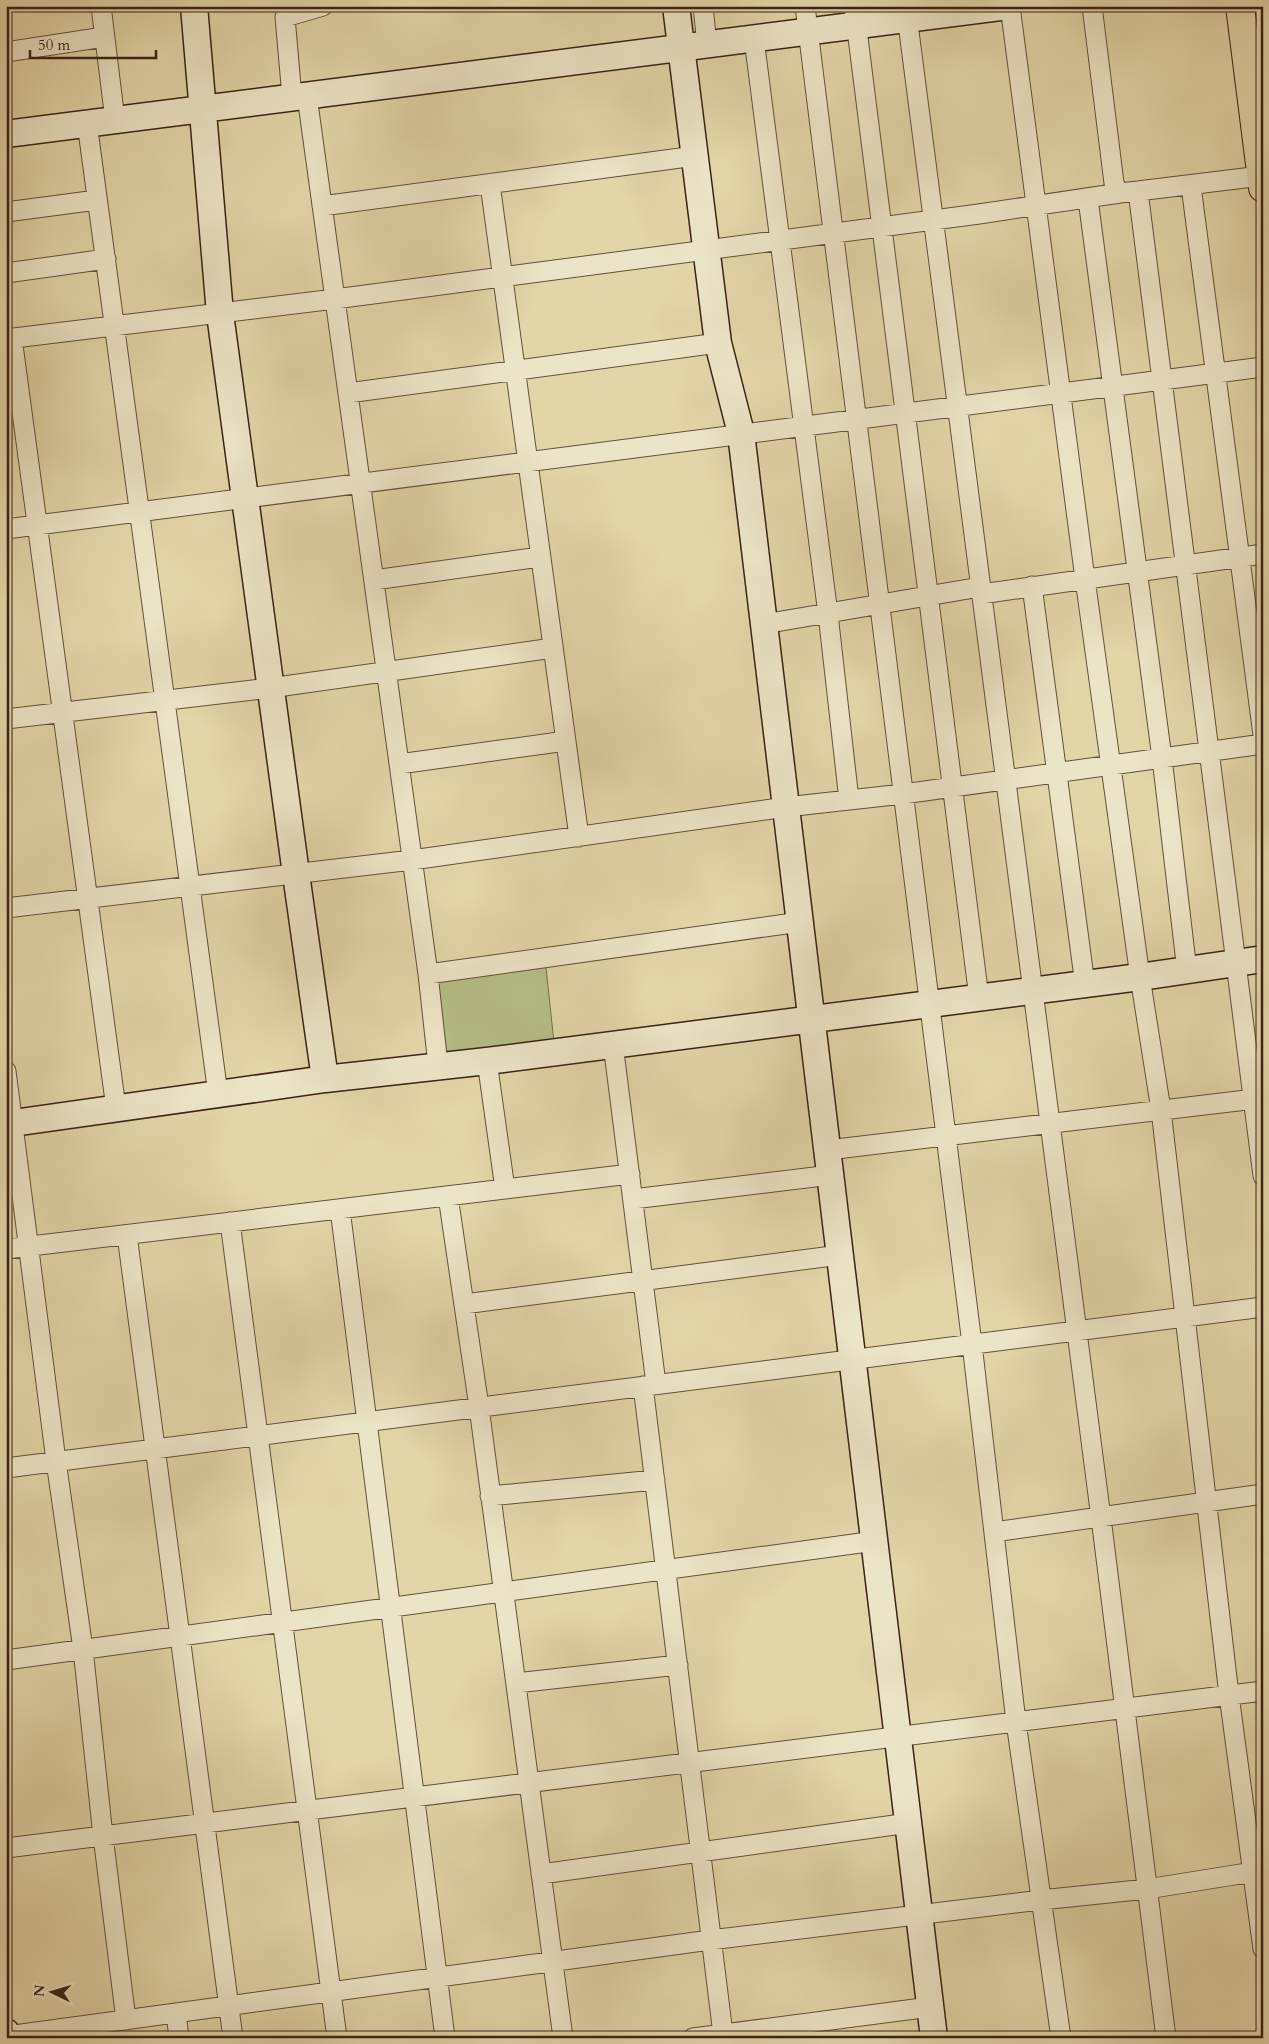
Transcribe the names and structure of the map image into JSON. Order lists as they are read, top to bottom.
{
  "scale_bar": "50 m",
  "north": "left"
}
